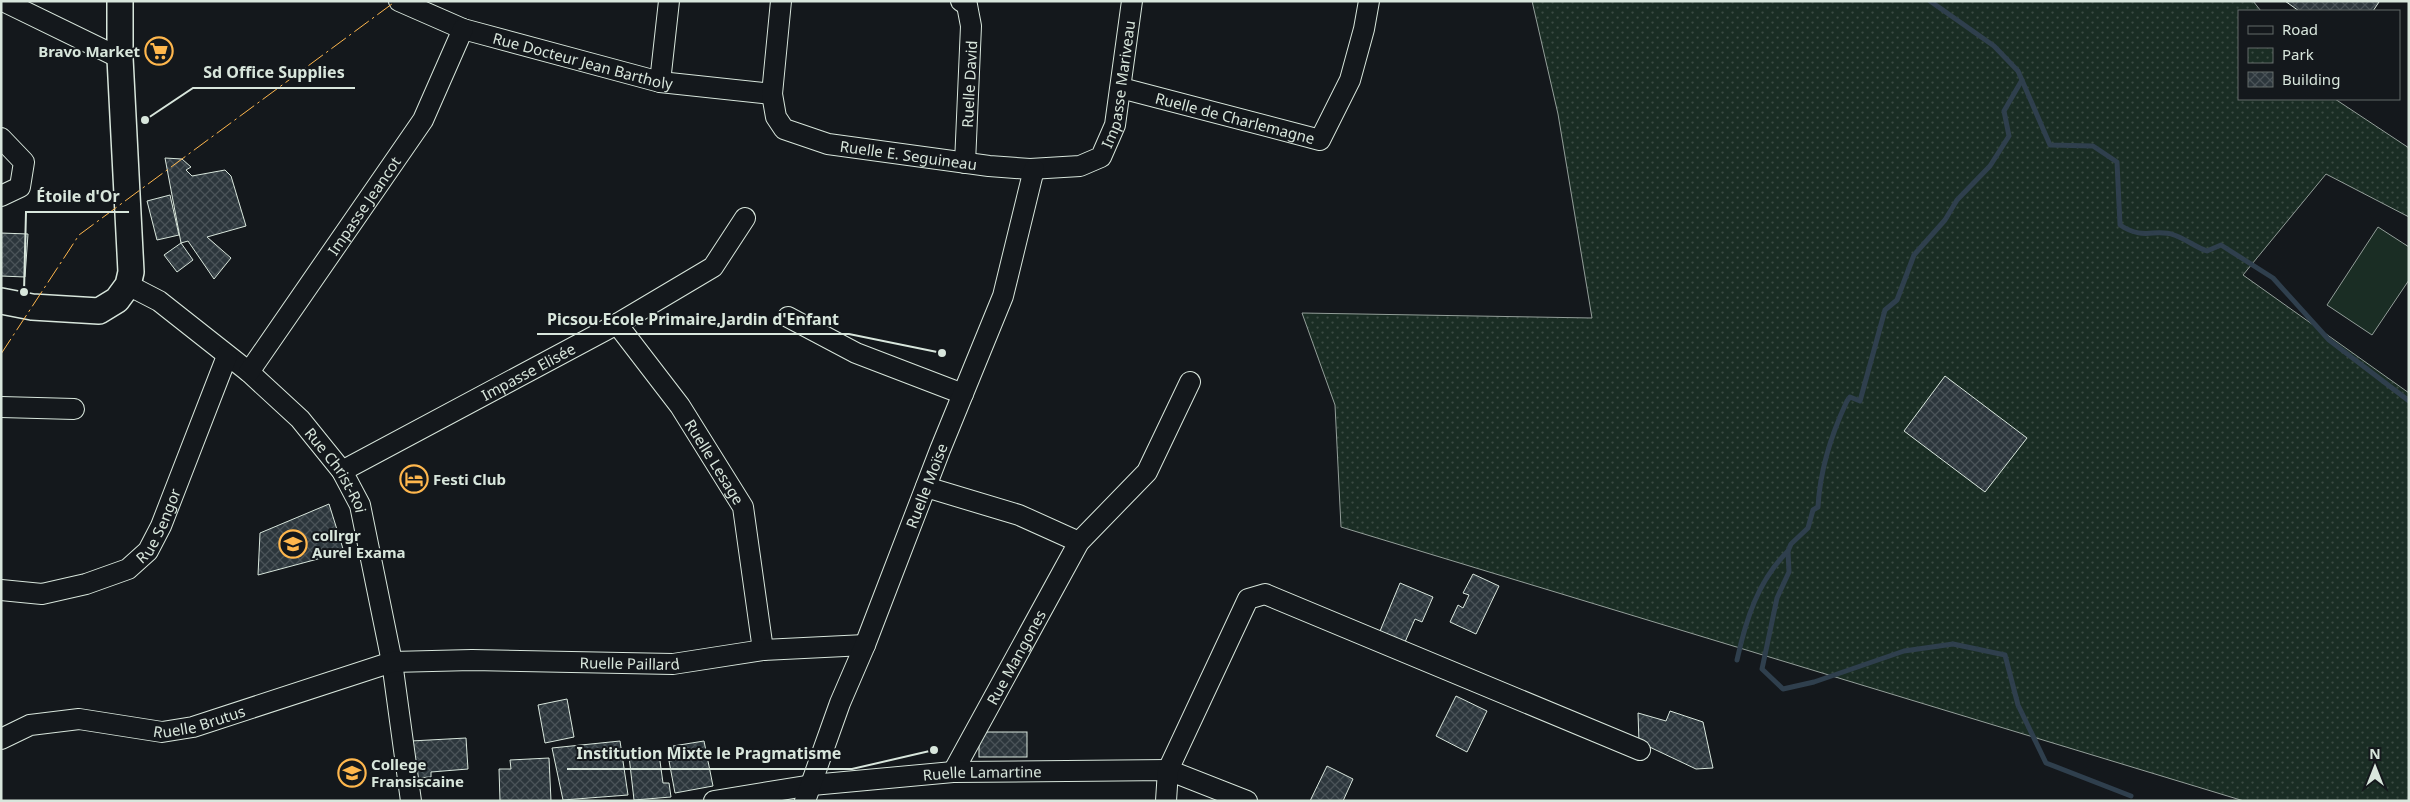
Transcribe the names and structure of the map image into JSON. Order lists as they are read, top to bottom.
{
  "streets": {
    "street": [
      "Rue Docteur Jean Bartholy",
      "Ruelle David",
      "Impasse Mariveau",
      "Ruelle de Charlemagne",
      "Ruelle E. Seguineau",
      "Impasse Jeancot",
      "Impasse Elisée",
      "Ruelle Lesage",
      "Rue Christ-Roi",
      "Ruelle Moïse",
      "Rue Sengor",
      "Rue Mangones",
      "Ruelle Paillard",
      "Ruelle Brutus",
      "Ruelle Lamartine"
    ]
  },
  "crossings": [
    ["Rue Docteur Jean Bartholy", "Ruelle E. Seguineau"],
    ["Rue Docteur Jean Bartholy", "Impasse Jeancot"],
    ["Ruelle David", "Ruelle E. Seguineau"],
    ["Impasse Mariveau", "Ruelle de Charlemagne"],
    ["Impasse Mariveau", "Ruelle E. Seguineau"],
    ["Impasse Mariveau", "Ruelle Moïse"],
    ["Ruelle E. Seguineau", "Ruelle Moïse"],
    ["Impasse Jeancot", "Rue Christ-Roi"],
    ["Impasse Elisée", "Ruelle Lesage"],
    ["Impasse Elisée", "Rue Christ-Roi"],
    ["Ruelle Lesage", "Ruelle Paillard"],
    ["Rue Christ-Roi", "Rue Sengor"],
    ["Rue Christ-Roi", "Ruelle Paillard"],
    ["Rue Christ-Roi", "Ruelle Brutus"],
    ["Ruelle Moïse", "Ruelle Paillard"],
    ["Ruelle Moïse", "Ruelle Lamartine"],
    ["Rue Mangones", "Ruelle Lamartine"],
    ["Ruelle Paillard", "Ruelle Brutus"]
  ],
  "places": {
    "supermarket": ["Bravo Market"],
    "other": [
      "Sd Office Supplies",
      "Étoile d'Or",
      "Picsou Ecole Primaire,Jardin d'Enfant",
      "Institution Mixte le Pragmatisme"
    ],
    "hotel": ["Festi Club"],
    "school or university": ["collrgr Aurel Exama", "College Fransiscaine"]
  },
  "legend": ["Road", "Park", "Building"],
  "north": "top"
}
